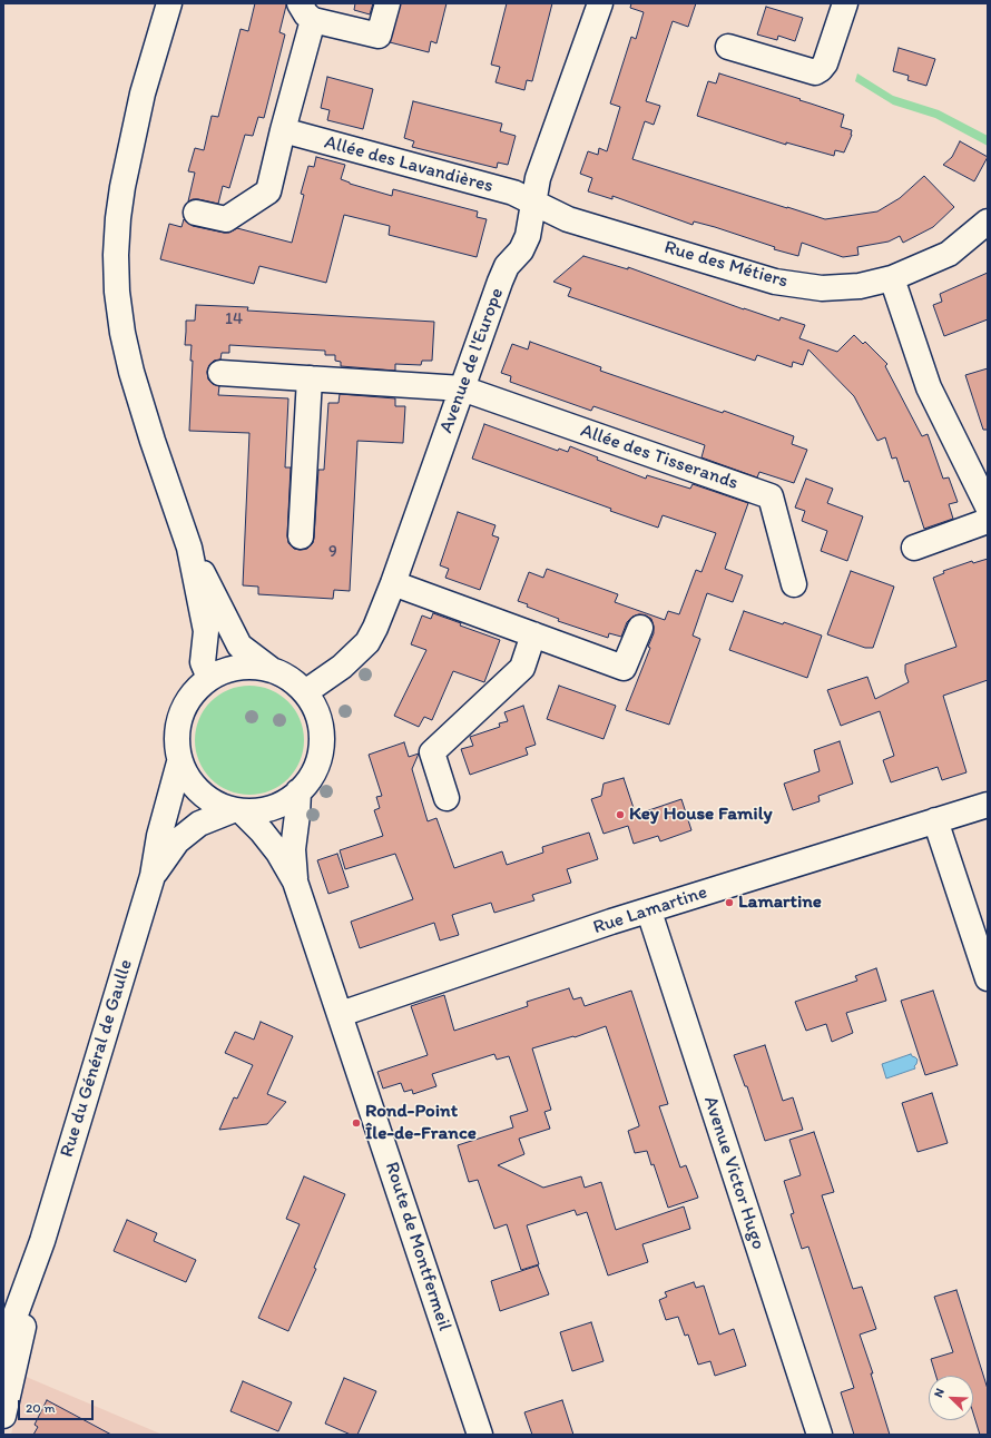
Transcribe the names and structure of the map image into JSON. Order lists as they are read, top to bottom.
{
  "streets": {
    "street": [
      "Allée des Lavandières",
      "Rue des Métiers",
      "Avenue de l'Europe",
      "Allée des Tisserands",
      "Rue Lamartine",
      "Rue du Général de Gaulle",
      "Avenue Victor Hugo",
      "Route de Montfermeil"
    ]
  },
  "crossings": [
    ["Allée des Lavandières", "Rue des Métiers"],
    ["Allée des Lavandières", "Avenue de l'Europe"],
    ["Rue des Métiers", "Avenue de l'Europe"],
    ["Avenue de l'Europe", "Allée des Tisserands"],
    ["Avenue de l'Europe", "Rue du Général de Gaulle"],
    ["Avenue de l'Europe", "Route de Montfermeil"],
    ["Rue Lamartine", "Avenue Victor Hugo"],
    ["Rue Lamartine", "Route de Montfermeil"],
    ["Rue du Général de Gaulle", "Route de Montfermeil"]
  ],
  "places": ["Key House Family", "Lamartine", "Rond-Point Île-de-France"],
  "house_numbers": ["14", "9"],
  "scale_bar": "20 m",
  "north": "top left"
}
